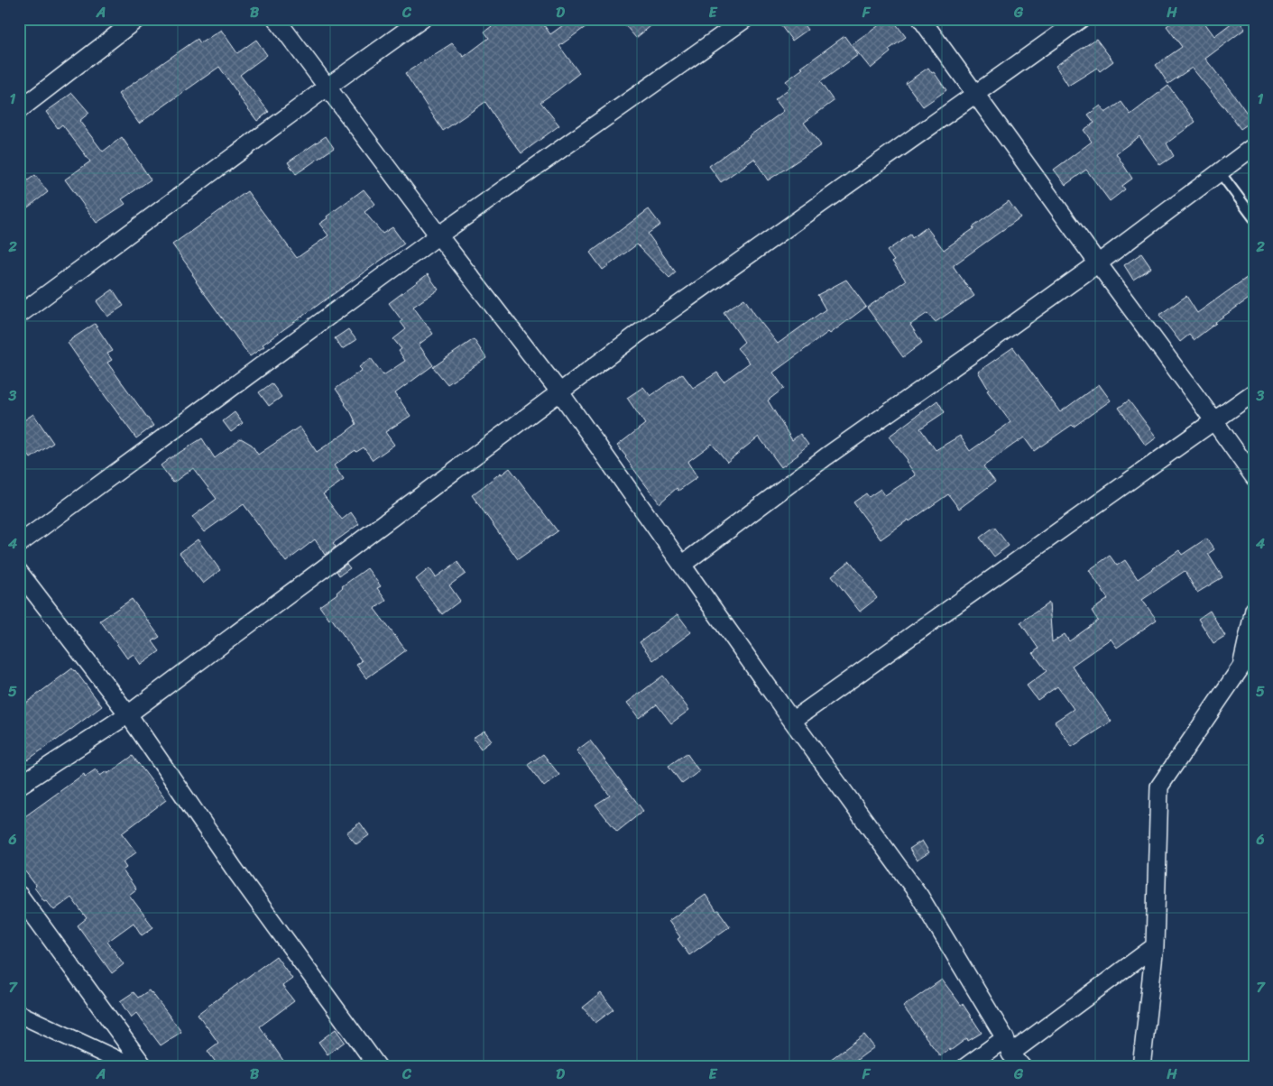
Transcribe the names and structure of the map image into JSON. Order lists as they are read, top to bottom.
{
  "grid": {
    "columns": [
      "A",
      "B",
      "C",
      "D",
      "E",
      "F",
      "G",
      "H"
    ],
    "rows": [
      "1",
      "2",
      "3",
      "4",
      "5",
      "6",
      "7"
    ]
  }
}
